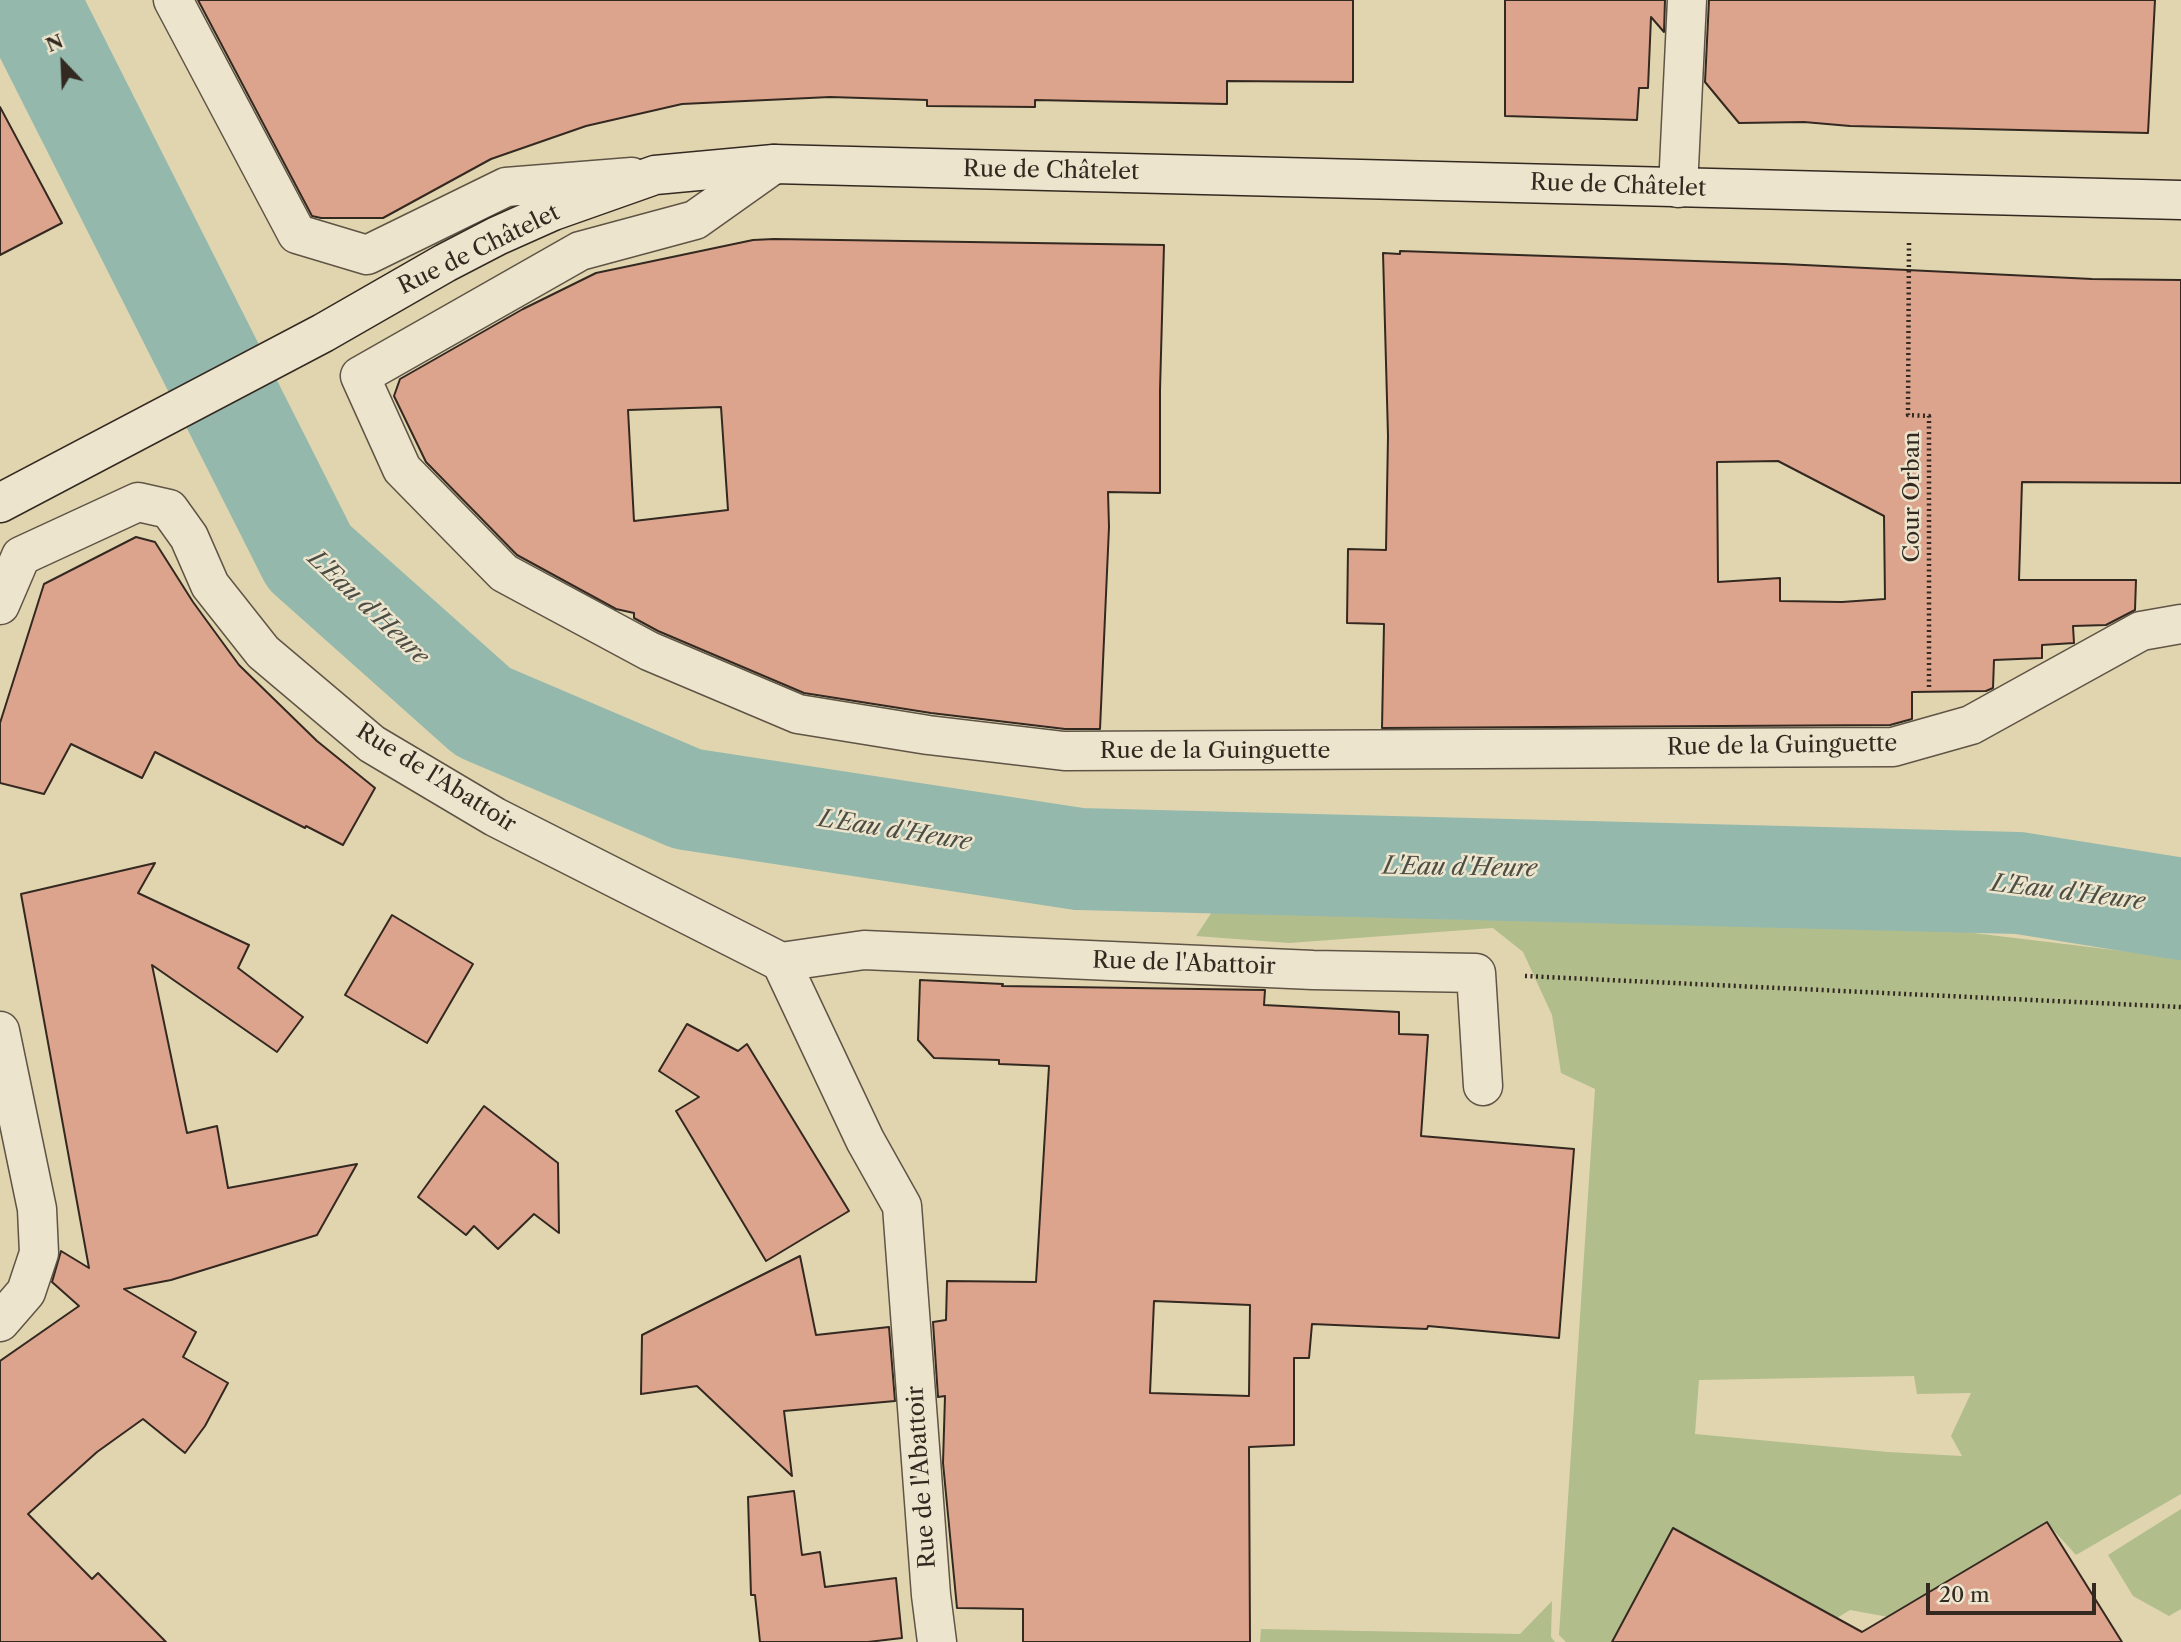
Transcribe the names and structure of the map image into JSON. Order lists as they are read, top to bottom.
{
  "streets": {
    "street": ["Rue de Châtelet", "Rue de la Guinguette", "Rue de l'Abattoir"],
    "path": ["Cour Orban"]
  },
  "crossings": [
    ["Rue de Châtelet", "Cour Orban"],
    ["Rue de Châtelet", "Rue de la Guinguette"],
    ["Cour Orban", "Rue de la Guinguette"]
  ],
  "water": ["L'Eau d'Heure"],
  "scale_bar": "20 m",
  "north": "top left"
}
